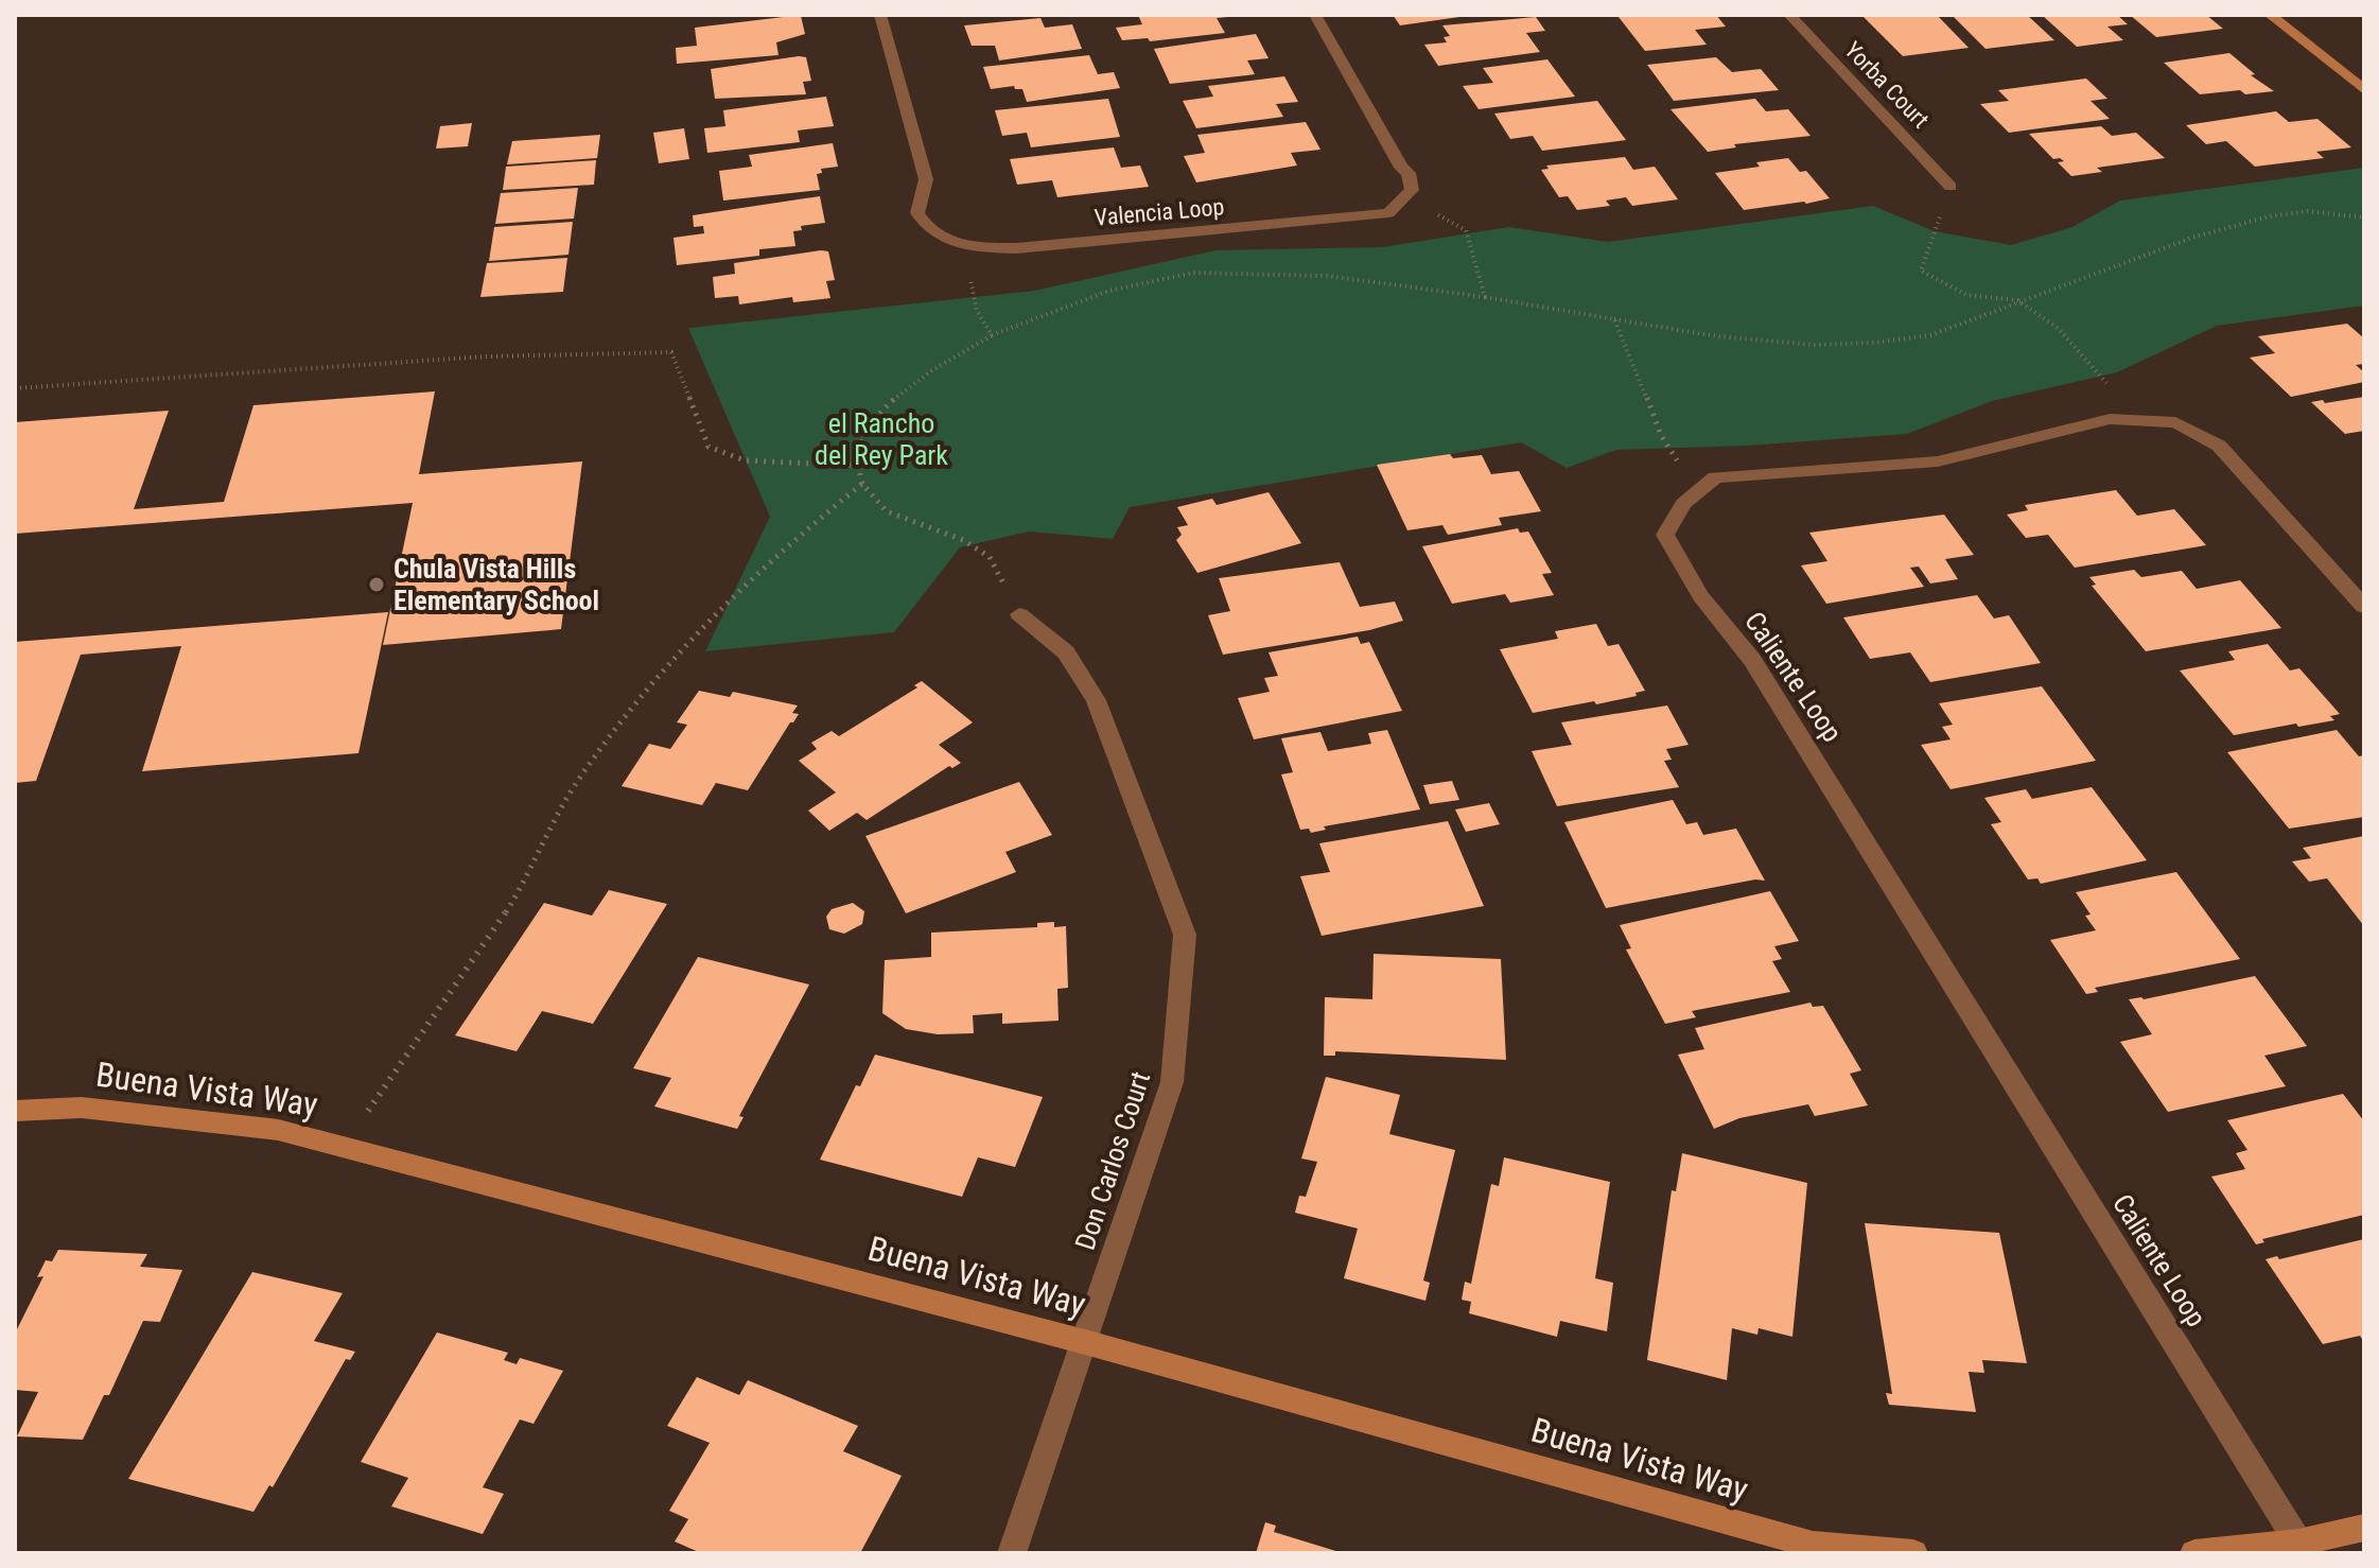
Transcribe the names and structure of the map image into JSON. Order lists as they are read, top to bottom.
{
  "streets": {
    "street": [
      "Yorba Court",
      "Valencia Loop",
      "Caliente Loop",
      "Buena Vista Way",
      "Don Carlos Court"
    ]
  },
  "crossings": [
    ["Buena Vista Way", "Don Carlos Court"]
  ],
  "parks": ["el Rancho del Rey Park"],
  "places": ["Chula Vista Hills Elementary School"]
}
